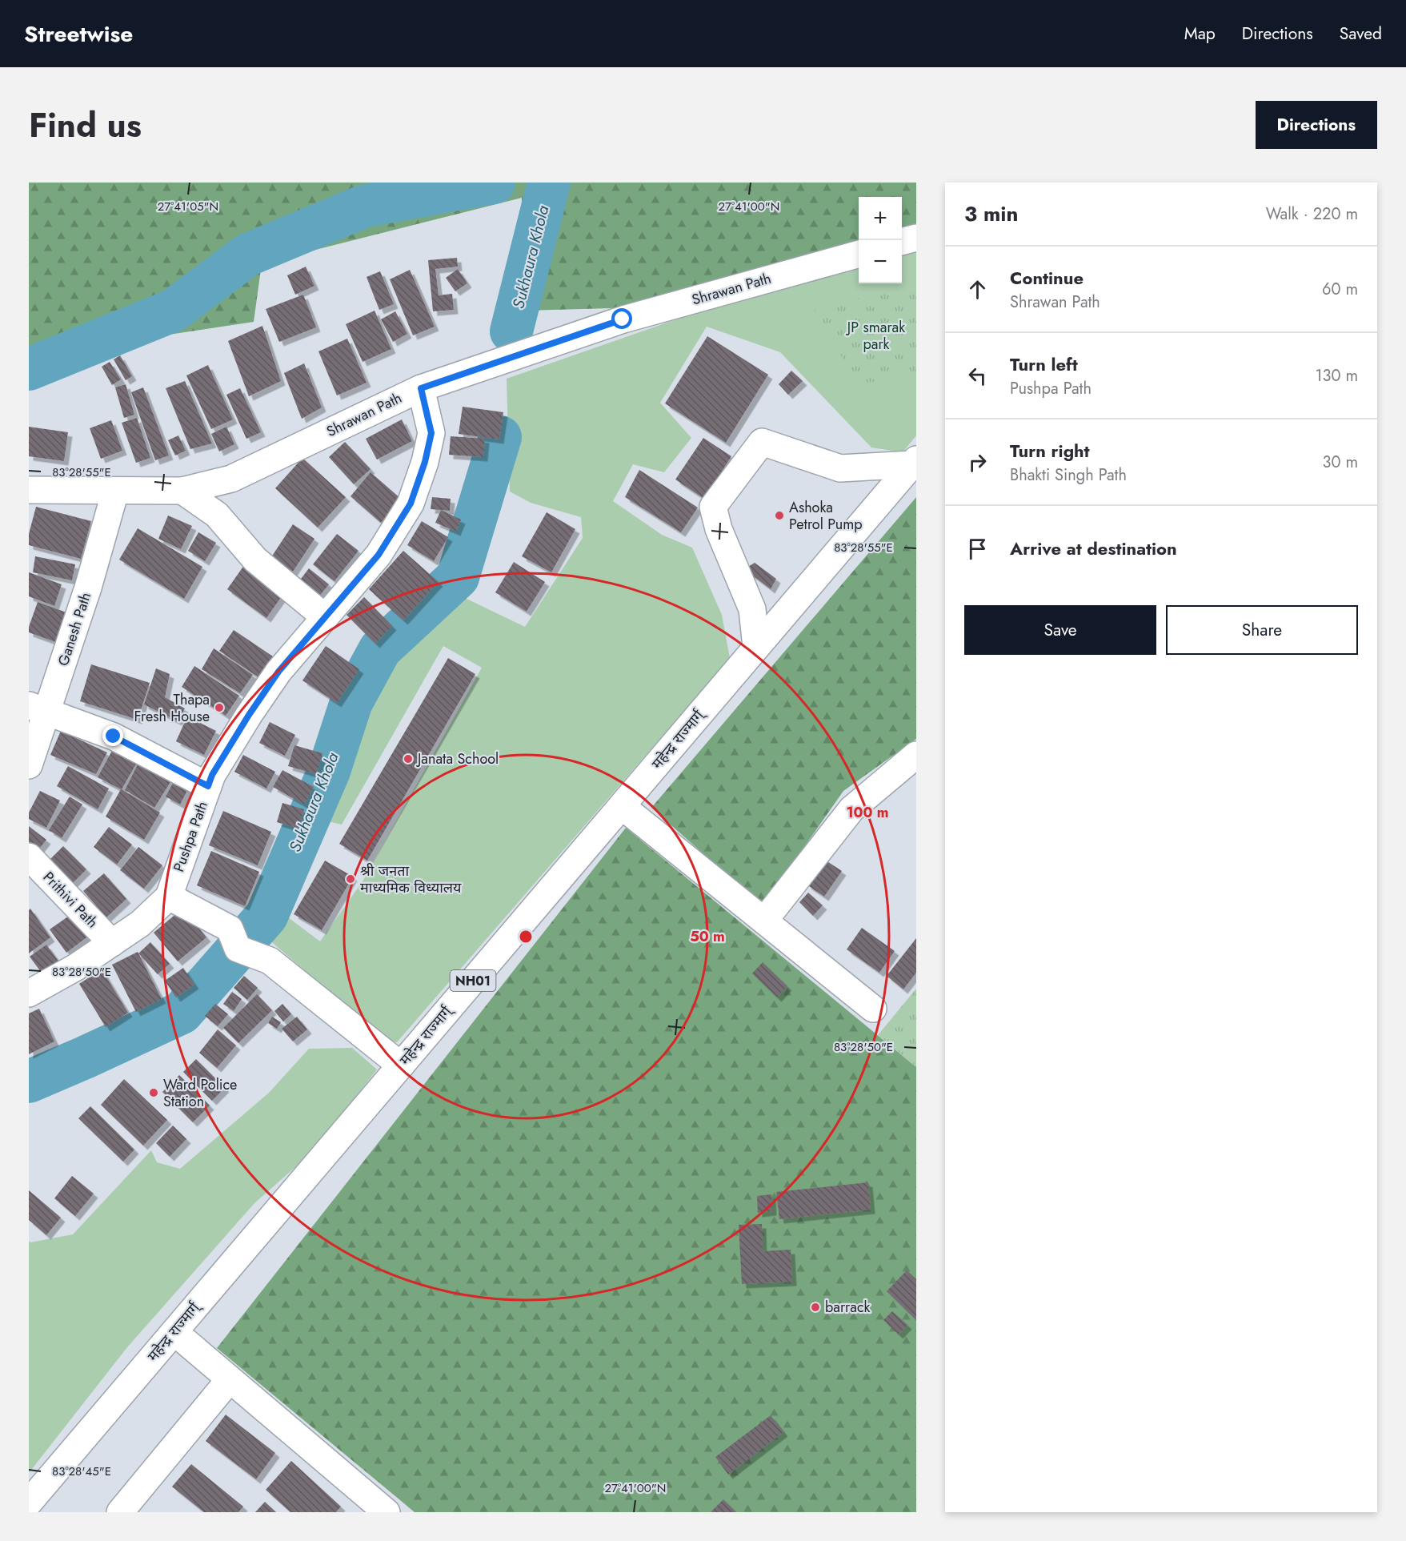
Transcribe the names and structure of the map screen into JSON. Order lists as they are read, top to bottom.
{
  "streets": {
    "main road": [
      "Shrawan Path",
      "Ganesh Path",
      "महेन्द्र राज्मार्ग्",
      "Pushpa Path",
      "Prithivi Path",
      "NH01"
    ]
  },
  "crossings": [
    ["Shrawan Path", "Ganesh Path"],
    ["Shrawan Path", "Pushpa Path"],
    ["Pushpa Path", "Prithivi Path"]
  ],
  "water": ["Sukhaura Khola"],
  "parks": ["JP smarak park"],
  "places": [
    "Ashoka Petrol Pump",
    "Thapa Fresh House",
    "Janata School",
    "श्री जनता माध्यमिक विध्यालय",
    "Ward Police Station",
    "barrack"
  ],
  "page": {
    "header": "Streetwise",
    "nav": ["Map", "Directions", "Saved"],
    "title": "Find us",
    "buttons": [
      "Directions",
      ["Save", "Share"]
    ],
    "heading": ["3 min", "Walk · 220 m"],
    "map_buttons": ["+", "−"],
    "list": [
      ["Continue", "Shrawan Path", "60 m"],
      ["Turn left", "Pushpa Path", "130 m"],
      ["Turn right", "Bhakti Singh Path", "30 m"],
      "Arrive at destination"
    ]
  },
  "coordinates": [
    "27°41'05\"N",
    "27°41'00\"N",
    "83°28'55\"E",
    "83°28'50\"E",
    "83°28'45\"E"
  ],
  "rings": ["100 m", "50 m"]
}
